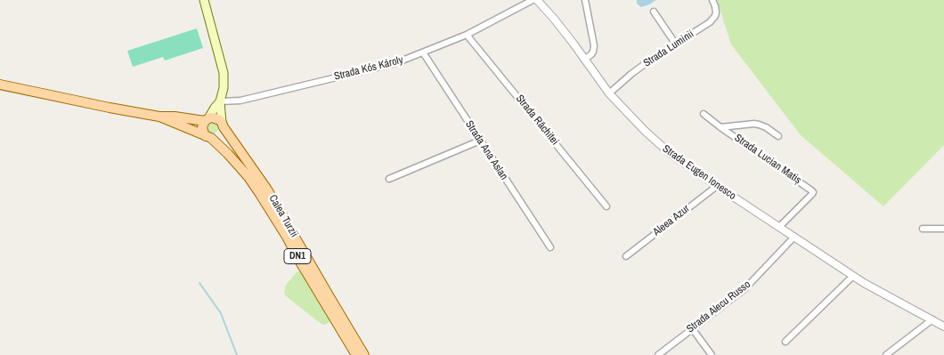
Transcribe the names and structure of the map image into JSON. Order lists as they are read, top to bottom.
{
  "streets": {
    "main road": ["Calea Turzii", "DN1"],
    "street": [
      "Strada Luminii",
      "Strada Kós Károly",
      "Strada Răchitei",
      "Strada Ana Aslan",
      "Strada Lucian Matiș",
      "Strada Eugen Ionesco",
      "Aleea Azur",
      "Strada Alecu Russo"
    ]
  },
  "crossings": [
    ["Strada Luminii", "Strada Eugen Ionesco"],
    ["Strada Kós Károly", "Strada Răchitei"],
    ["Strada Kós Károly", "Strada Ana Aslan"],
    ["Strada Lucian Matiș", "Strada Eugen Ionesco"],
    ["Strada Eugen Ionesco", "Aleea Azur"],
    ["Strada Eugen Ionesco", "Strada Alecu Russo"]
  ]
}
